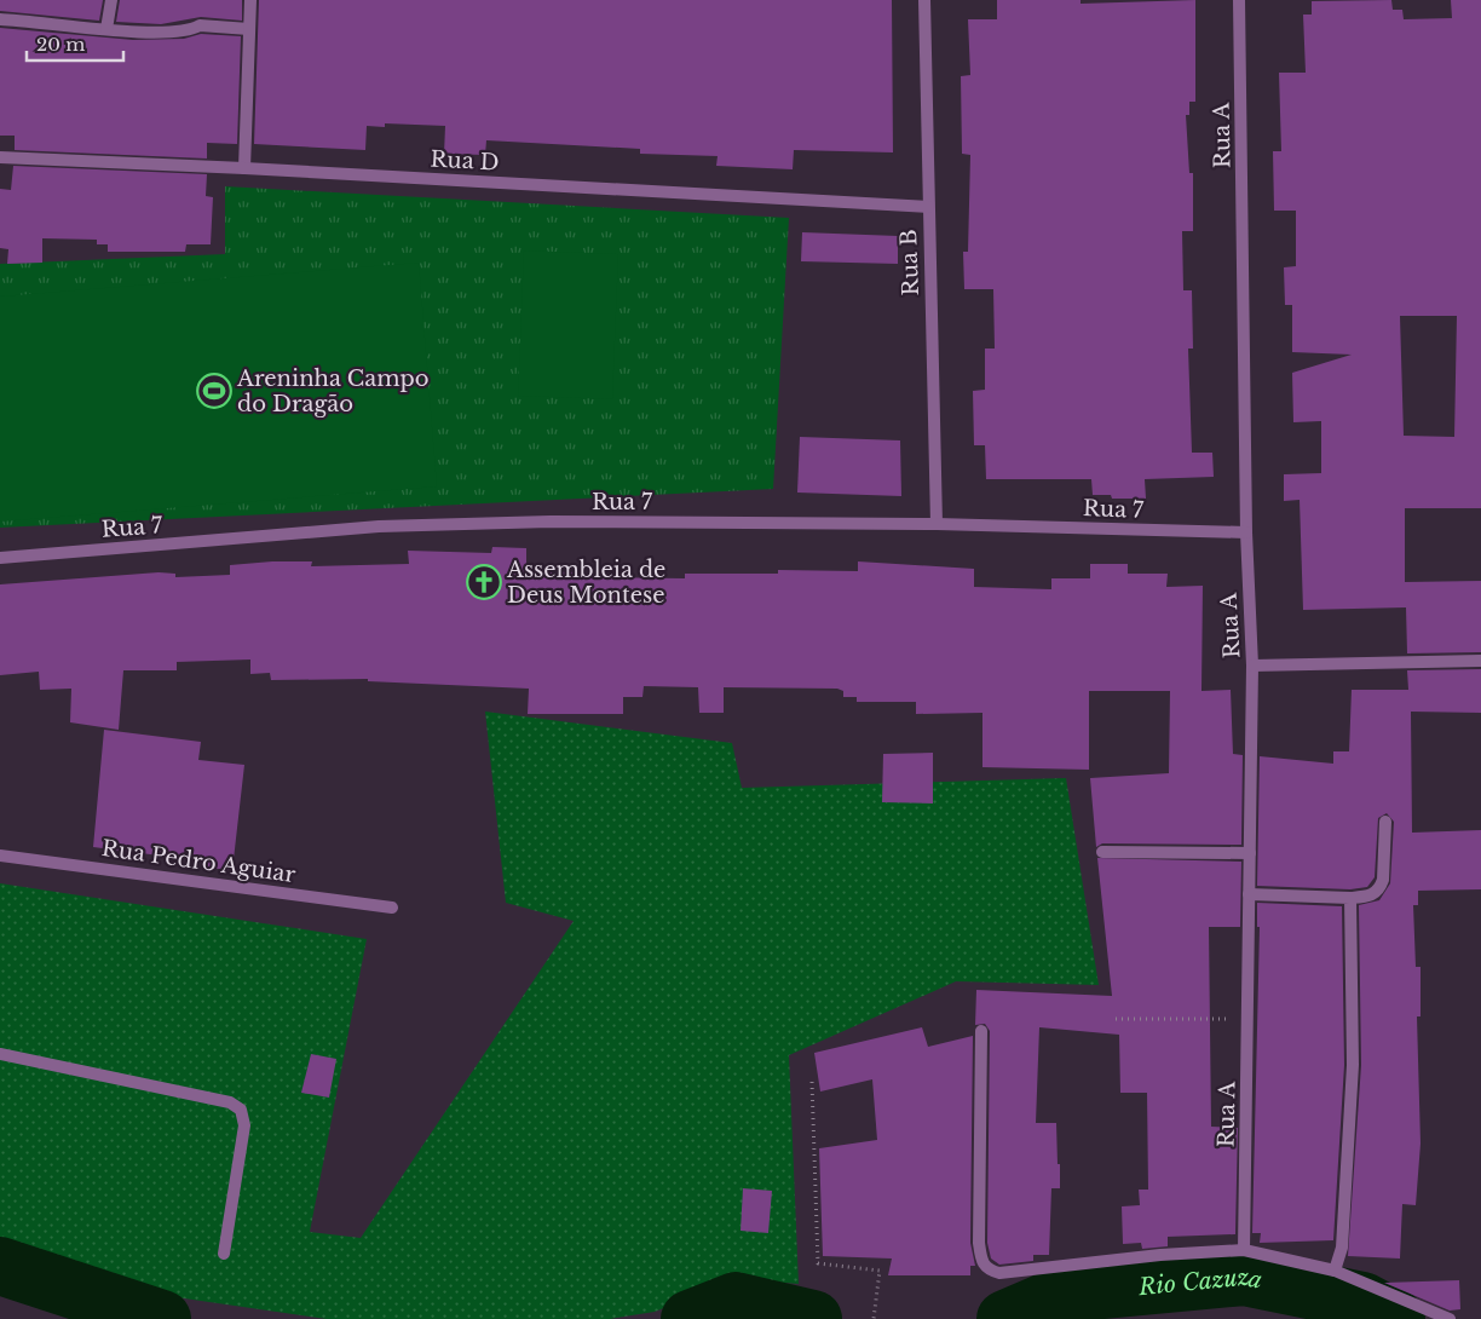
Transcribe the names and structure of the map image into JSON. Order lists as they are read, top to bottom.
{
  "streets": {
    "street": [
      "Rua A",
      "Rua D",
      "Rua B",
      "Rua 7",
      "Rua Pedro Aguiar"
    ]
  },
  "crossings": [
    ["Rua A", "Rua 7"],
    ["Rua D", "Rua B"],
    ["Rua B", "Rua 7"]
  ],
  "water": ["Rio Cazuza"],
  "places": {
    "sports": ["Areninha Campo do Dragão"],
    "church": ["Assembleia de Deus Montese"]
  },
  "scale_bar": "20 m"
}
